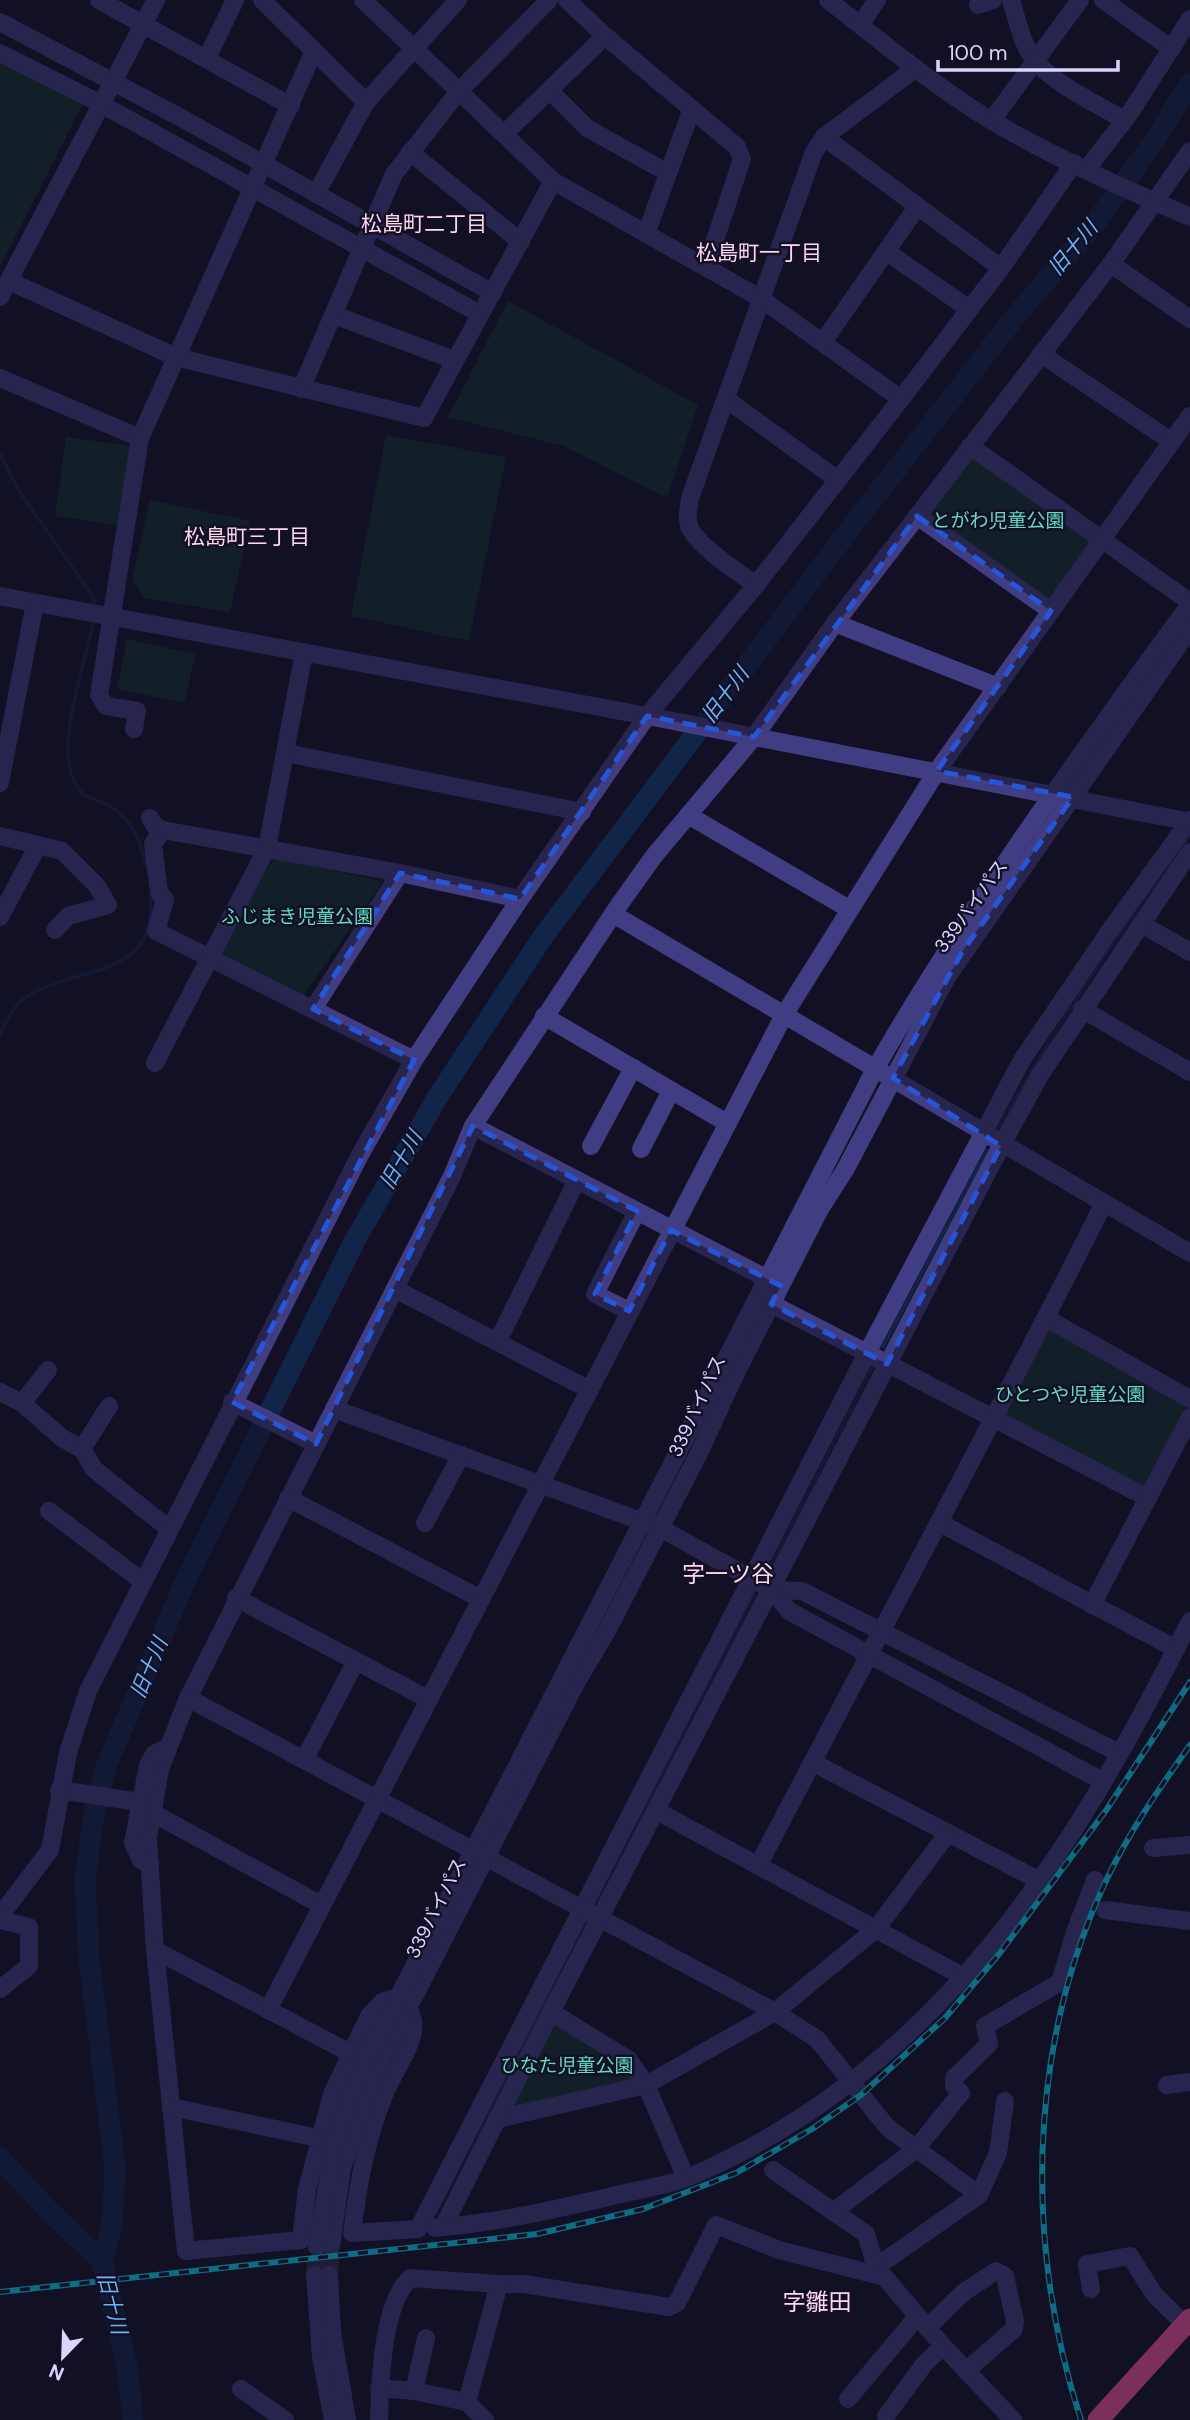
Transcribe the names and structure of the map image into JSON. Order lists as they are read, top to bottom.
{
  "streets": {
    "street": ["339バイパス"]
  },
  "districts": [
    "松島町二丁目",
    "松島町一丁目",
    "松島町三丁目",
    "字一ツ谷",
    "字雛田"
  ],
  "water": ["旧十川"],
  "parks": [
    "とがわ児童公園",
    "ふじまき児童公園",
    "ひとつや児童公園",
    "ひなた児童公園"
  ],
  "scale_bar": "100 m",
  "north": "bottom left"
}
